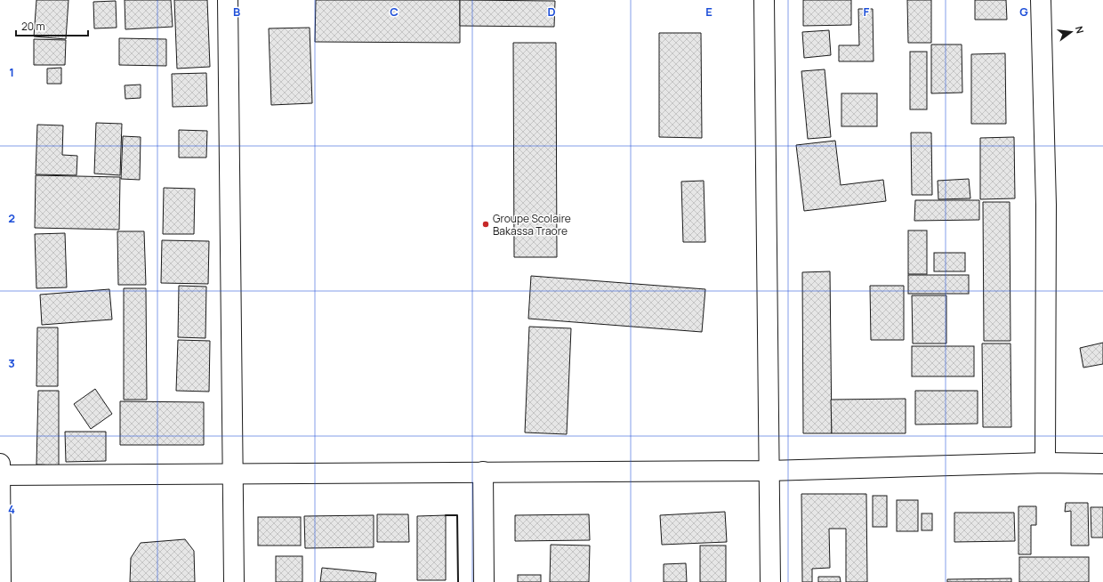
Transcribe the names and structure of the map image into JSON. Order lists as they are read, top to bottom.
{
  "places": ["Groupe Scolaire Bakassa Traore"],
  "scale_bar": "20 m",
  "north": "right",
  "grid": {
    "columns": [
      "B",
      "C",
      "D",
      "E",
      "F",
      "G"
    ],
    "rows": [
      "1",
      "2",
      "3",
      "4"
    ]
  }
}
